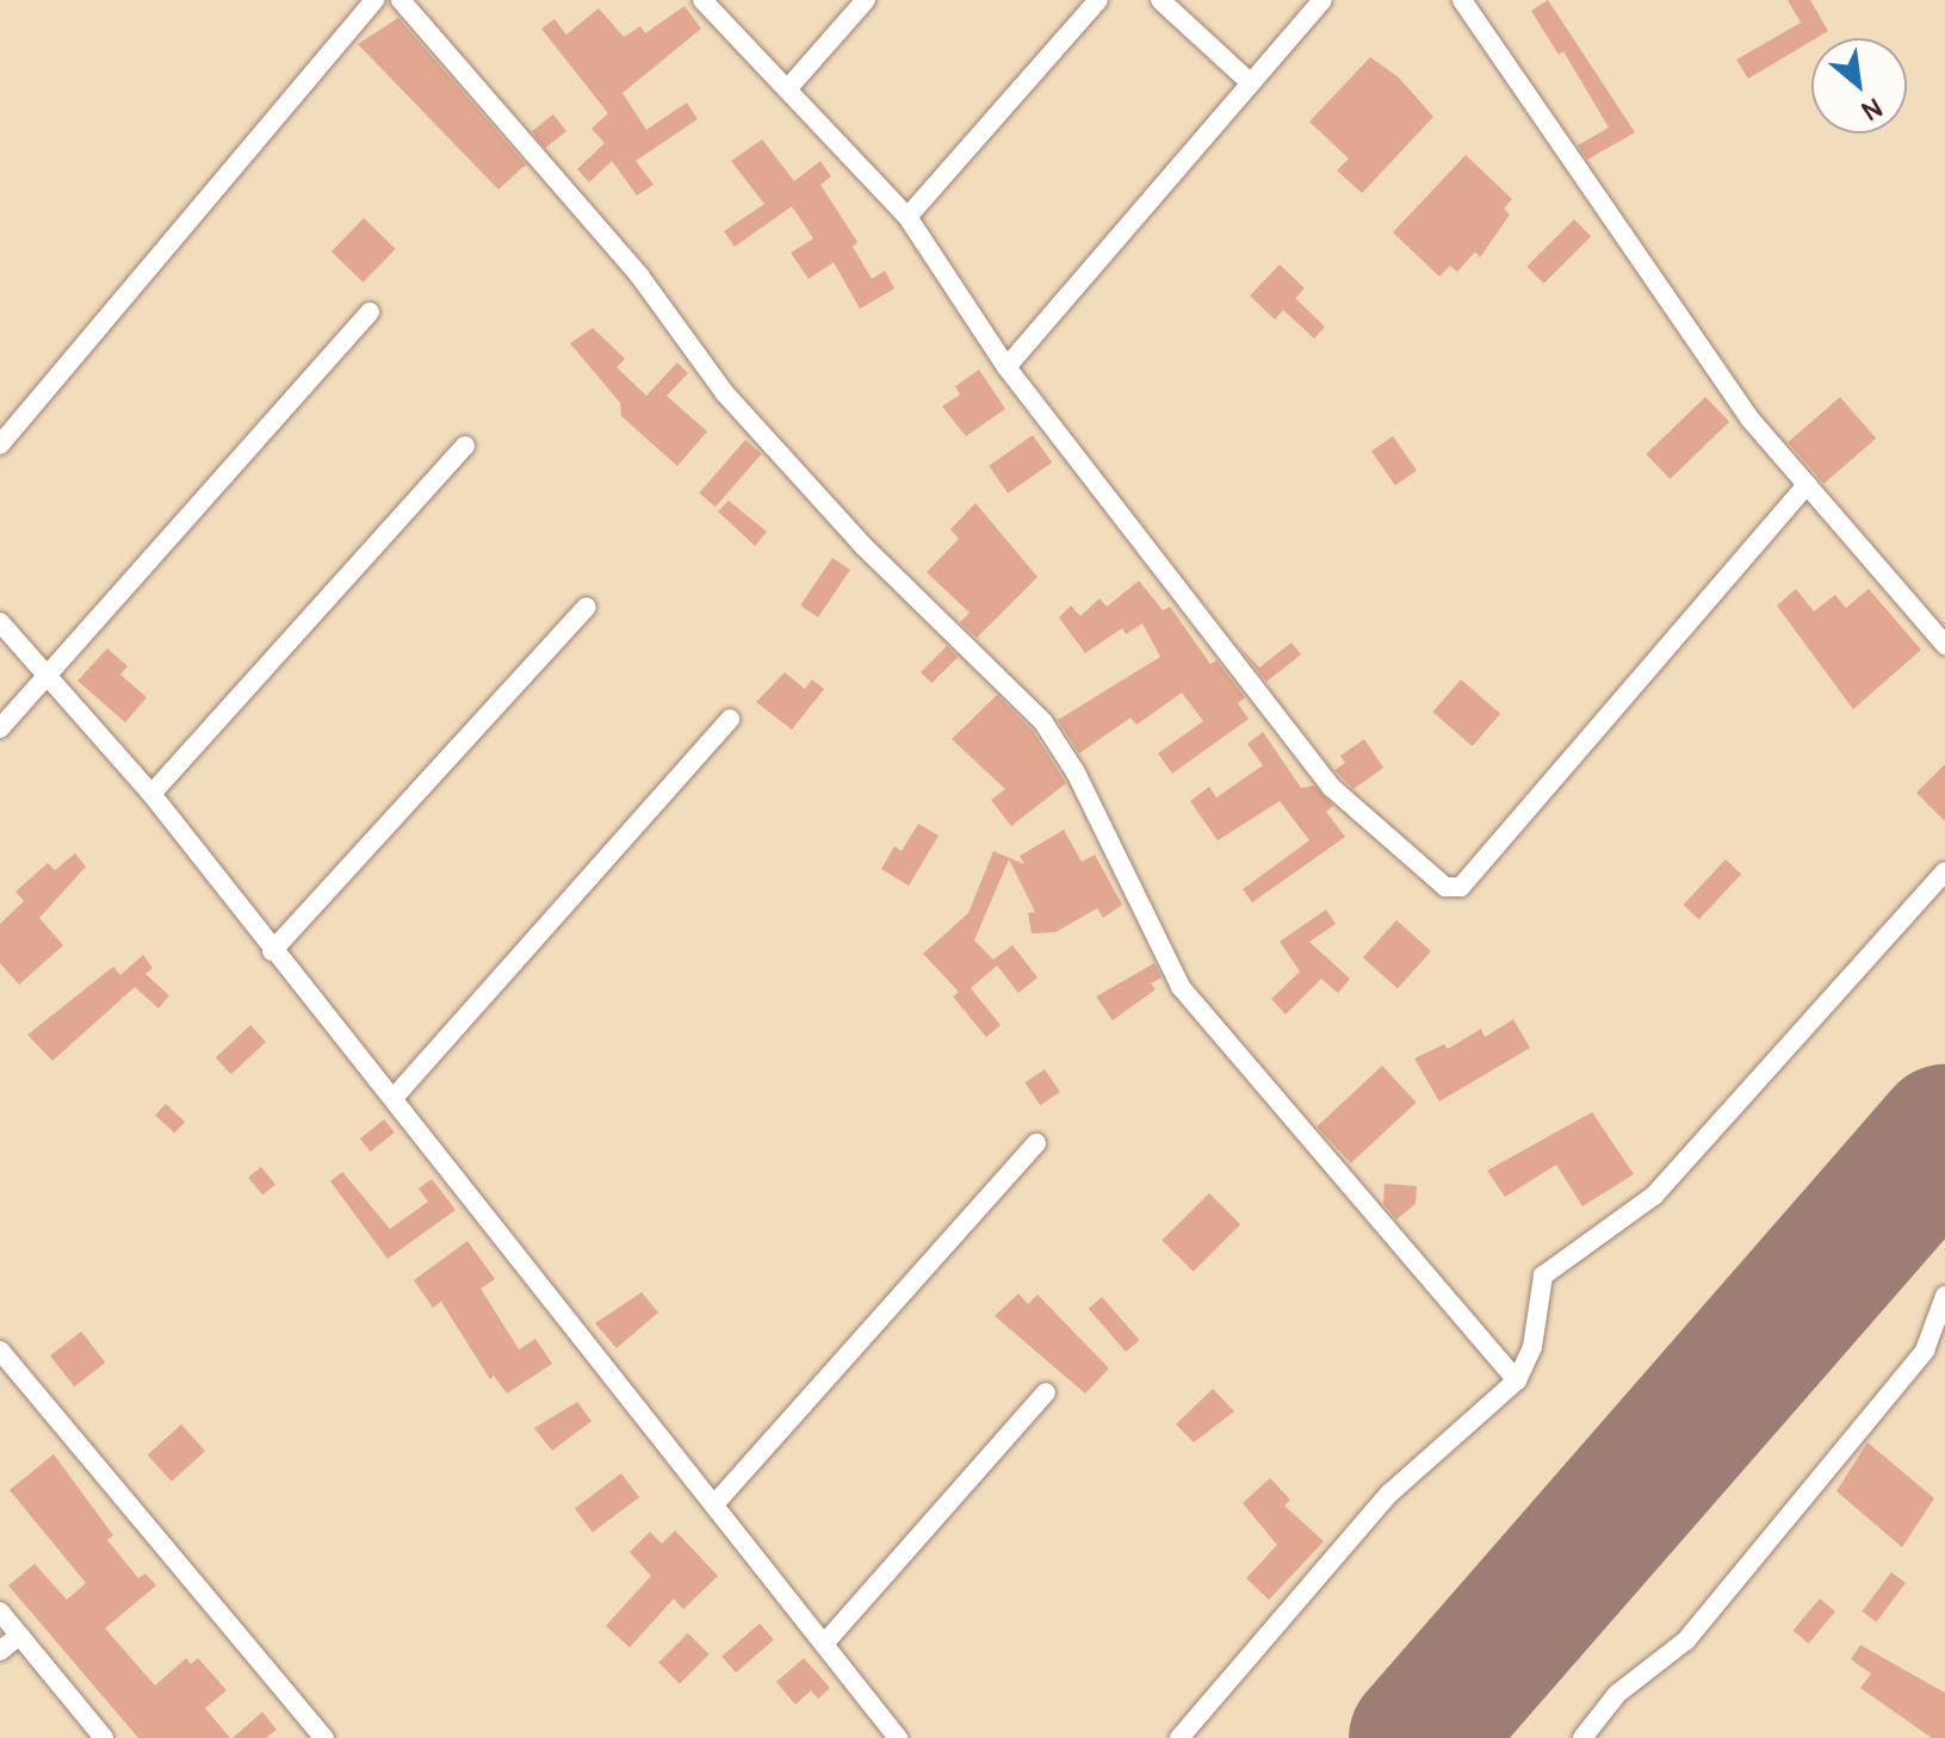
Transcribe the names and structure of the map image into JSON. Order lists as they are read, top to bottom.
{
  "north": "bottom right"
}
